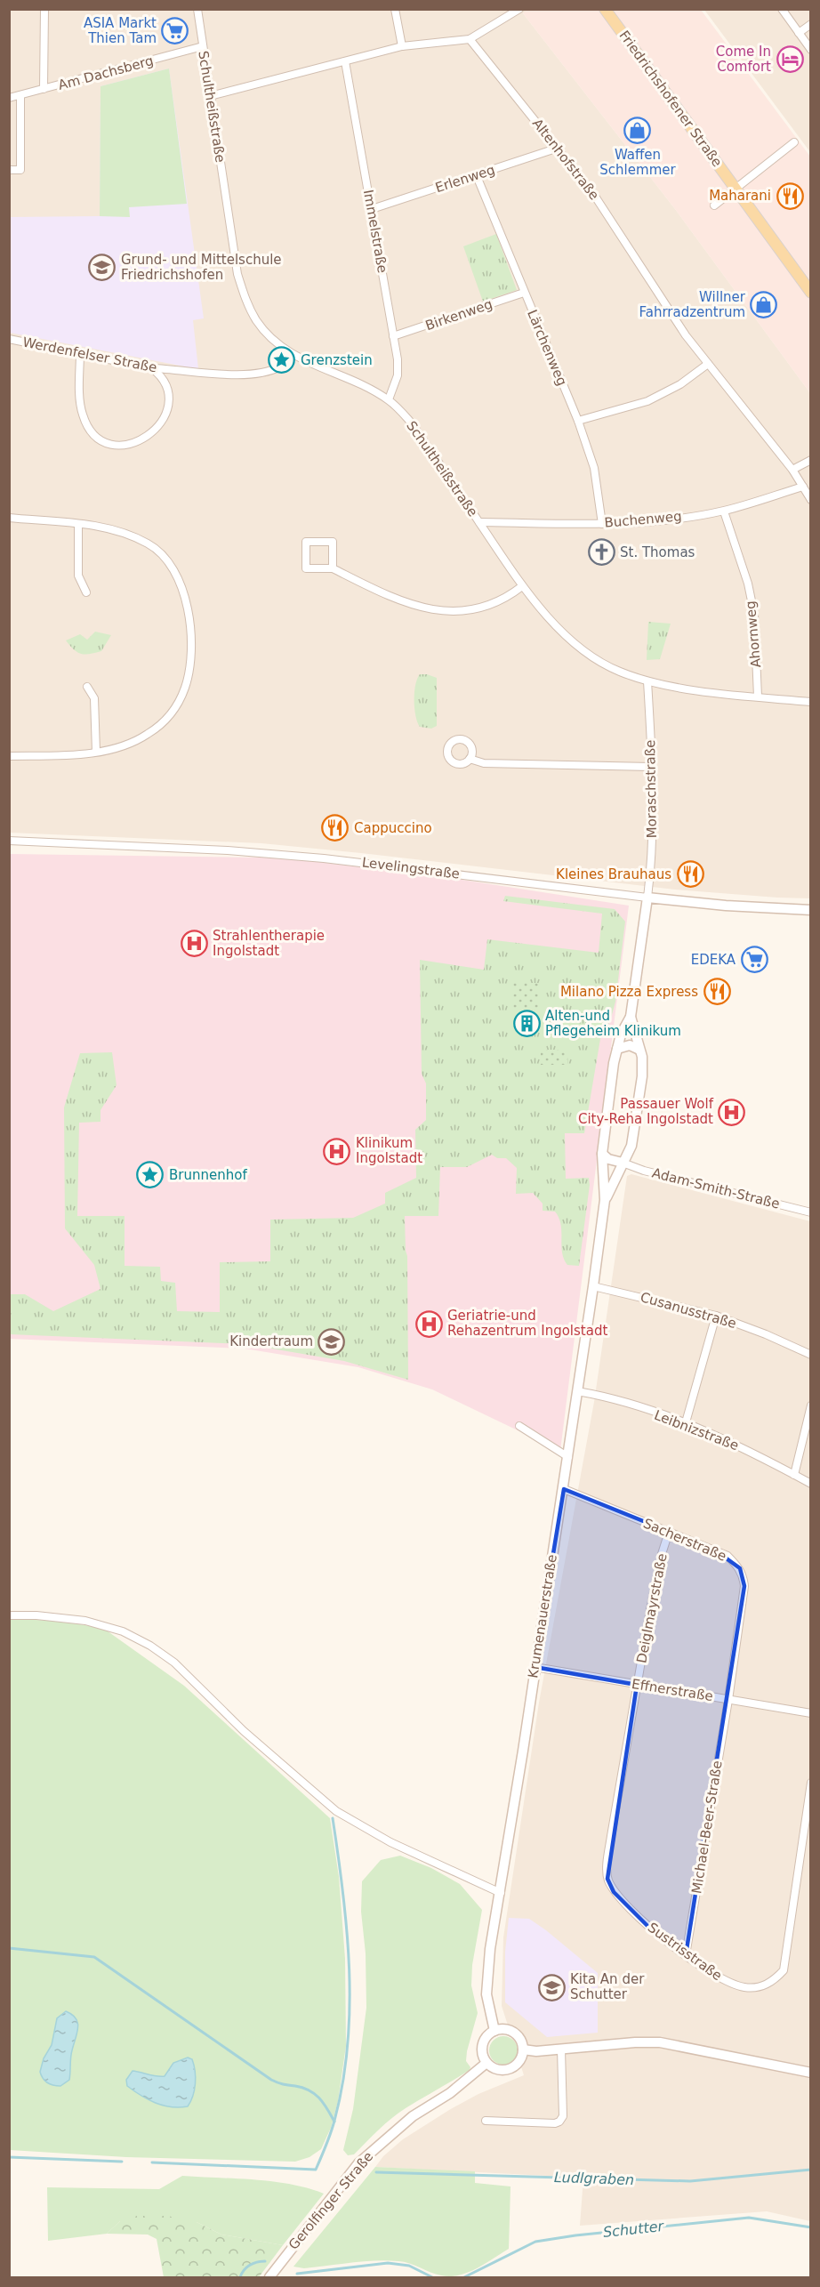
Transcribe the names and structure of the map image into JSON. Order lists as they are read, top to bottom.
{
  "streets": {
    "main road": ["Friedrichshofener Straße"],
    "street": [
      "Am Dachsberg",
      "Schultheißstraße",
      "Altenhofstraße",
      "Erlenweg",
      "Immelstraße",
      "Birkenweg",
      "Lärchenweg",
      "Werdenfelser Straße",
      "Buchenweg",
      "Ahornweg",
      "Moraschstraße",
      "Levelingstraße",
      "Adam-Smith-Straße",
      "Cusanusstraße",
      "Leibnizstraße",
      "Sacherstraße",
      "Deiglmayrstraße",
      "Krumenauerstraße",
      "Effnerstraße",
      "Michael-Beer-Straße",
      "Sustrisstraße",
      "Gerolfinger Straße"
    ]
  },
  "crossings": [
    ["Am Dachsberg", "Schultheißstraße"],
    ["Schultheißstraße", "Immelstraße"],
    ["Schultheißstraße", "Werdenfelser Straße"],
    ["Schultheißstraße", "Buchenweg"],
    ["Schultheißstraße", "Ahornweg"],
    ["Schultheißstraße", "Moraschstraße"],
    ["Altenhofstraße", "Erlenweg"],
    ["Altenhofstraße", "Buchenweg"],
    ["Erlenweg", "Immelstraße"],
    ["Erlenweg", "Lärchenweg"],
    ["Immelstraße", "Birkenweg"],
    ["Birkenweg", "Lärchenweg"],
    ["Lärchenweg", "Buchenweg"],
    ["Buchenweg", "Ahornweg"],
    ["Moraschstraße", "Levelingstraße"],
    ["Moraschstraße", "Krumenauerstraße"],
    ["Levelingstraße", "Krumenauerstraße"],
    ["Adam-Smith-Straße", "Krumenauerstraße"],
    ["Cusanusstraße", "Krumenauerstraße"],
    ["Leibnizstraße", "Krumenauerstraße"],
    ["Sacherstraße", "Deiglmayrstraße"],
    ["Sacherstraße", "Krumenauerstraße"],
    ["Sacherstraße", "Effnerstraße"],
    ["Sacherstraße", "Michael-Beer-Straße"],
    ["Deiglmayrstraße", "Effnerstraße"],
    ["Deiglmayrstraße", "Sustrisstraße"],
    ["Krumenauerstraße", "Effnerstraße"],
    ["Krumenauerstraße", "Gerolfinger Straße"],
    ["Effnerstraße", "Michael-Beer-Straße"],
    ["Effnerstraße", "Sustrisstraße"],
    ["Michael-Beer-Straße", "Sustrisstraße"]
  ],
  "water": ["Ludlgraben", "Schutter"],
  "places": {
    "supermarket": ["ASIA Markt Thien Tam", "EDEKA"],
    "hotel": ["Come In Comfort"],
    "shop": ["Waffen Schlemmer", "Willner Fahrradzentrum"],
    "restaurant": [
      "Maharani",
      "Cappuccino",
      "Kleines Brauhaus",
      "Milano Pizza Express"
    ],
    "school or university": ["Grund- und Mittelschule Friedrichshofen", "Kindertraum", "Kita An der Schutter"],
    "place": ["Grenzstein", "Brunnenhof"],
    "church": ["St. Thomas"],
    "hospital": [
      "Strahlentherapie Ingolstadt",
      "Passauer Wolf City-Reha Ingolstadt",
      "Klinikum Ingolstadt",
      "Geriatrie-und Rehazentrum Ingolstadt"
    ],
    "building": ["Alten-und Pflegeheim Klinikum"]
  }
}
